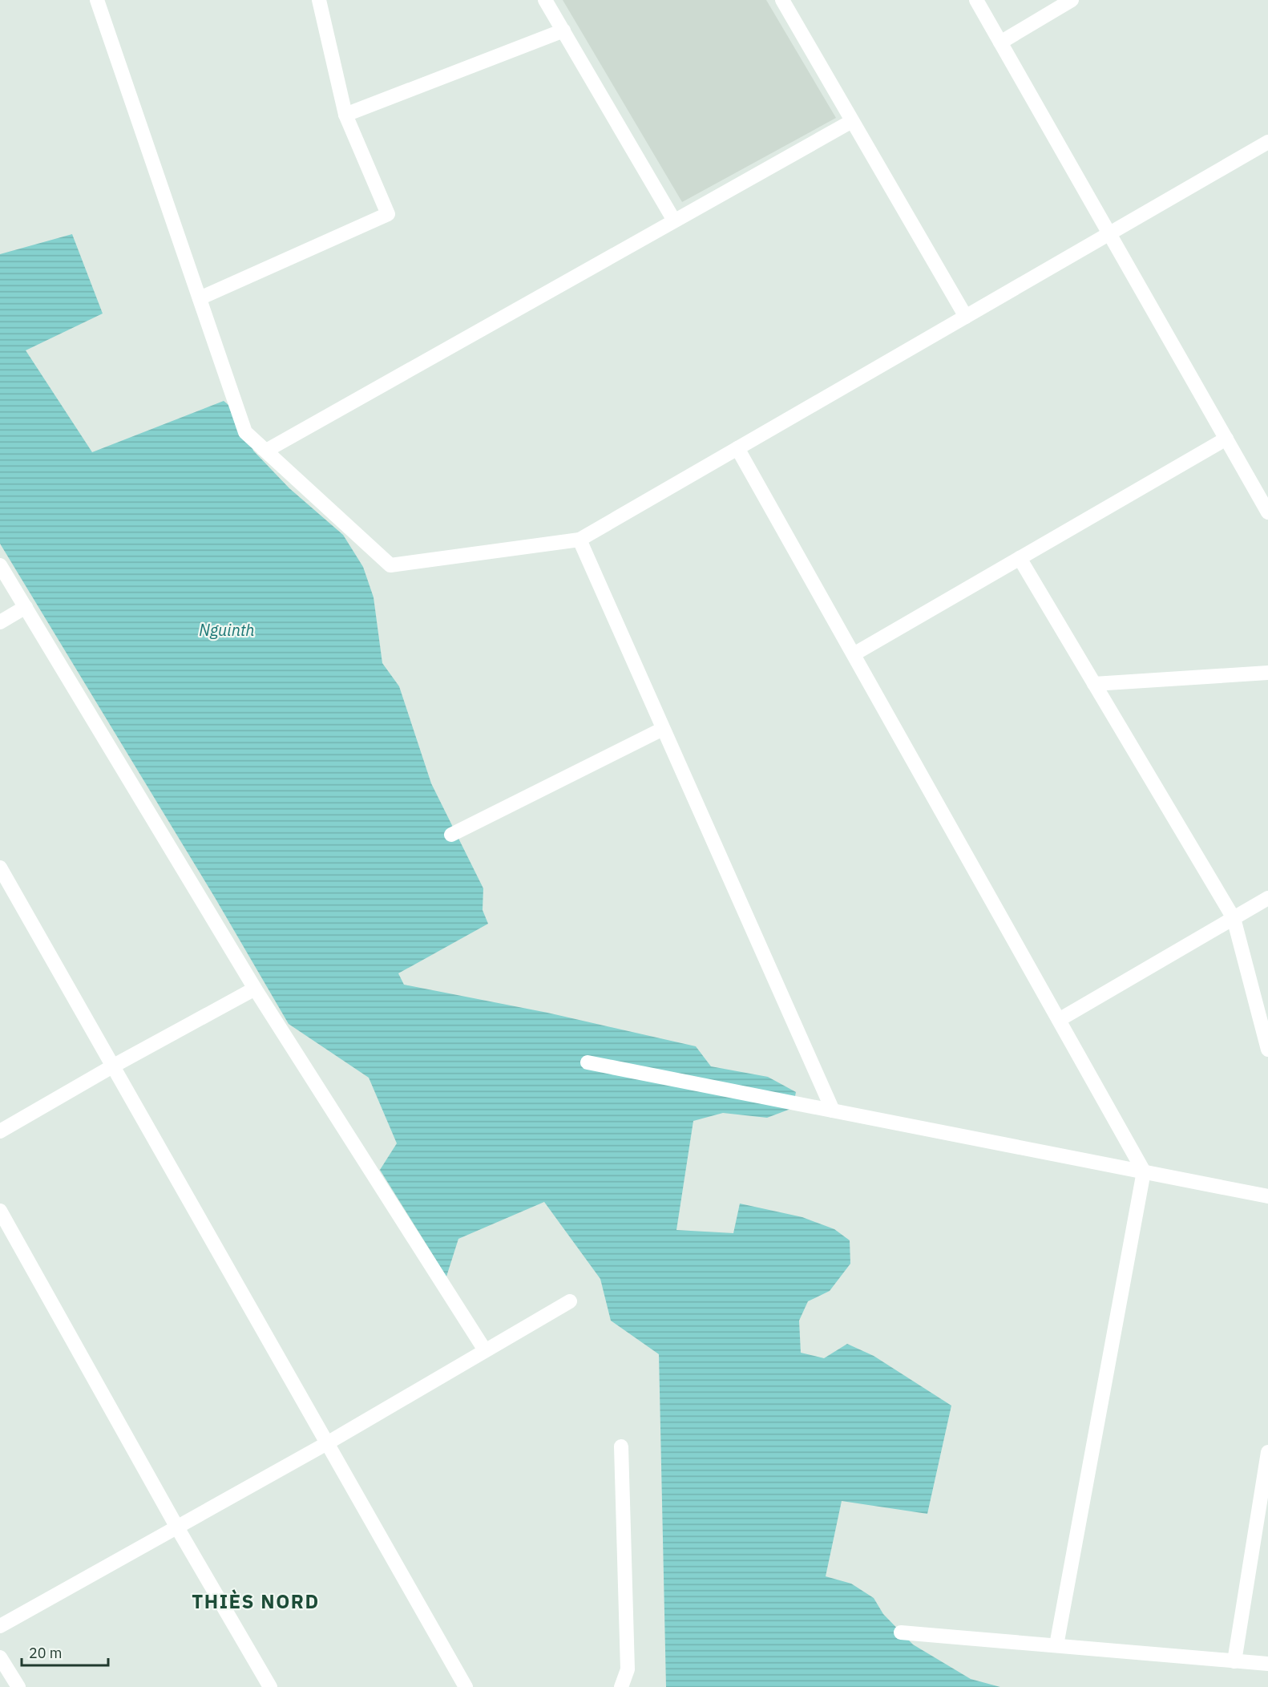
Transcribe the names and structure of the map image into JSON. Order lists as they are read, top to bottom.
{
  "districts": ["THIÈS NORD"],
  "water": ["Nguinth"],
  "scale_bar": "20 m"
}
